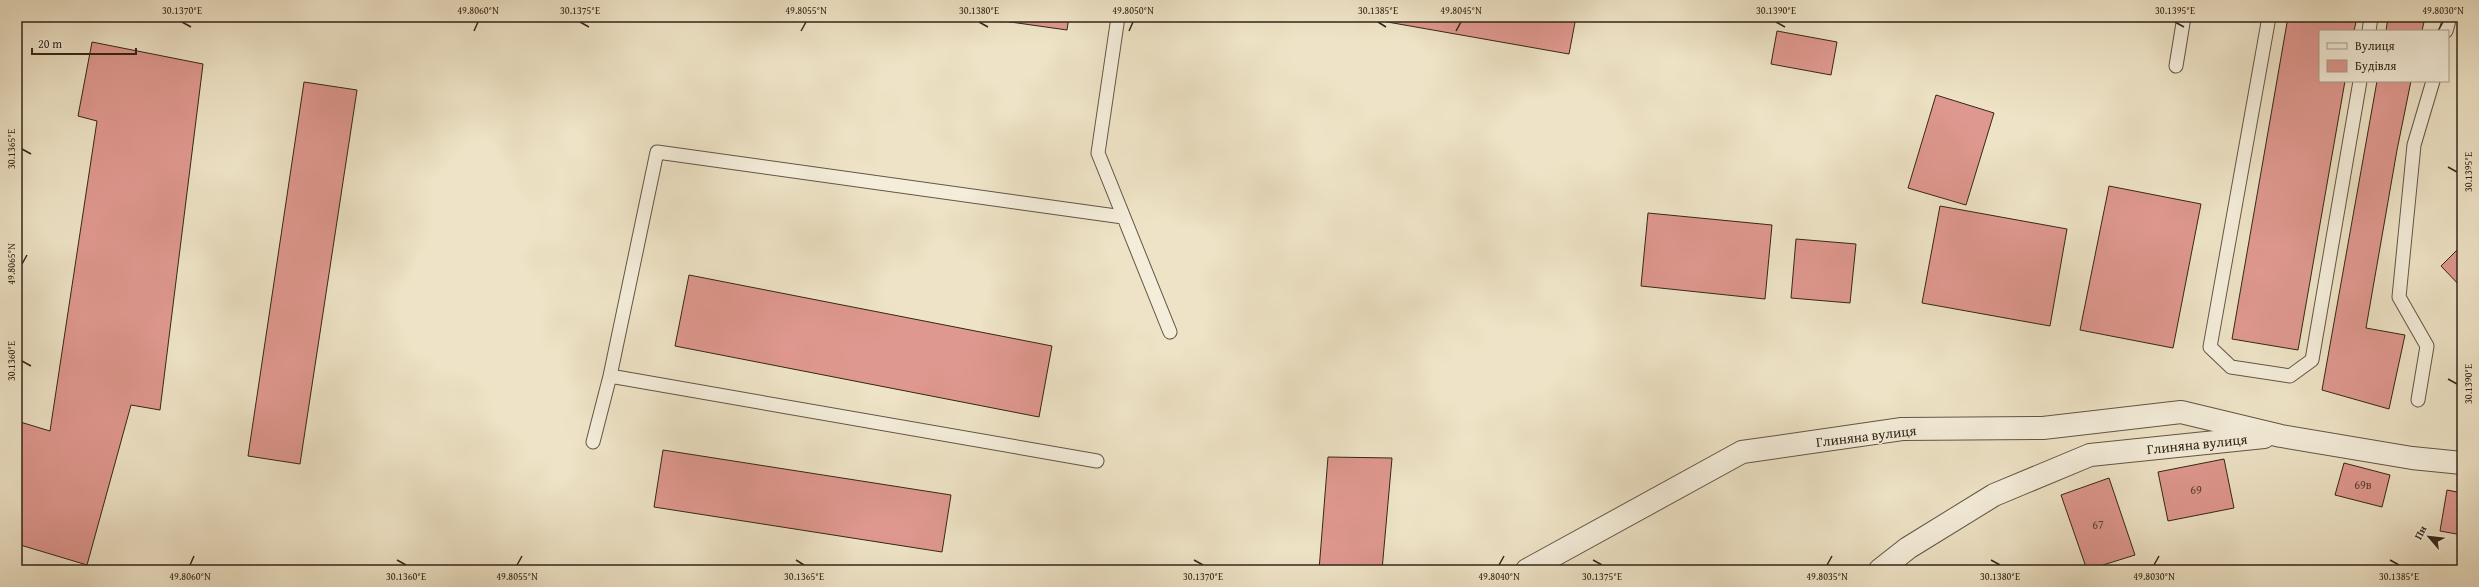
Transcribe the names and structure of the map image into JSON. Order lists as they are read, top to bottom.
{
  "streets": {
    "street": ["Глиняна вулиця"]
  },
  "house_numbers": ["69в", "69", "67"],
  "legend": ["Вулиця", "Будівля"],
  "scale_bar": "20 m",
  "north": "top left",
  "coordinates": [
    "30.1370°E",
    "49.8060°N",
    "30.1375°E",
    "49.8055°N",
    "30.1380°E",
    "49.8050°N",
    "30.1385°E",
    "49.8045°N",
    "30.1390°E",
    "30.1395°E",
    "49.8030°N",
    "30.1365°E",
    "49.8065°N",
    "30.1360°E",
    "49.8040°N",
    "49.8035°N"
  ]
}
